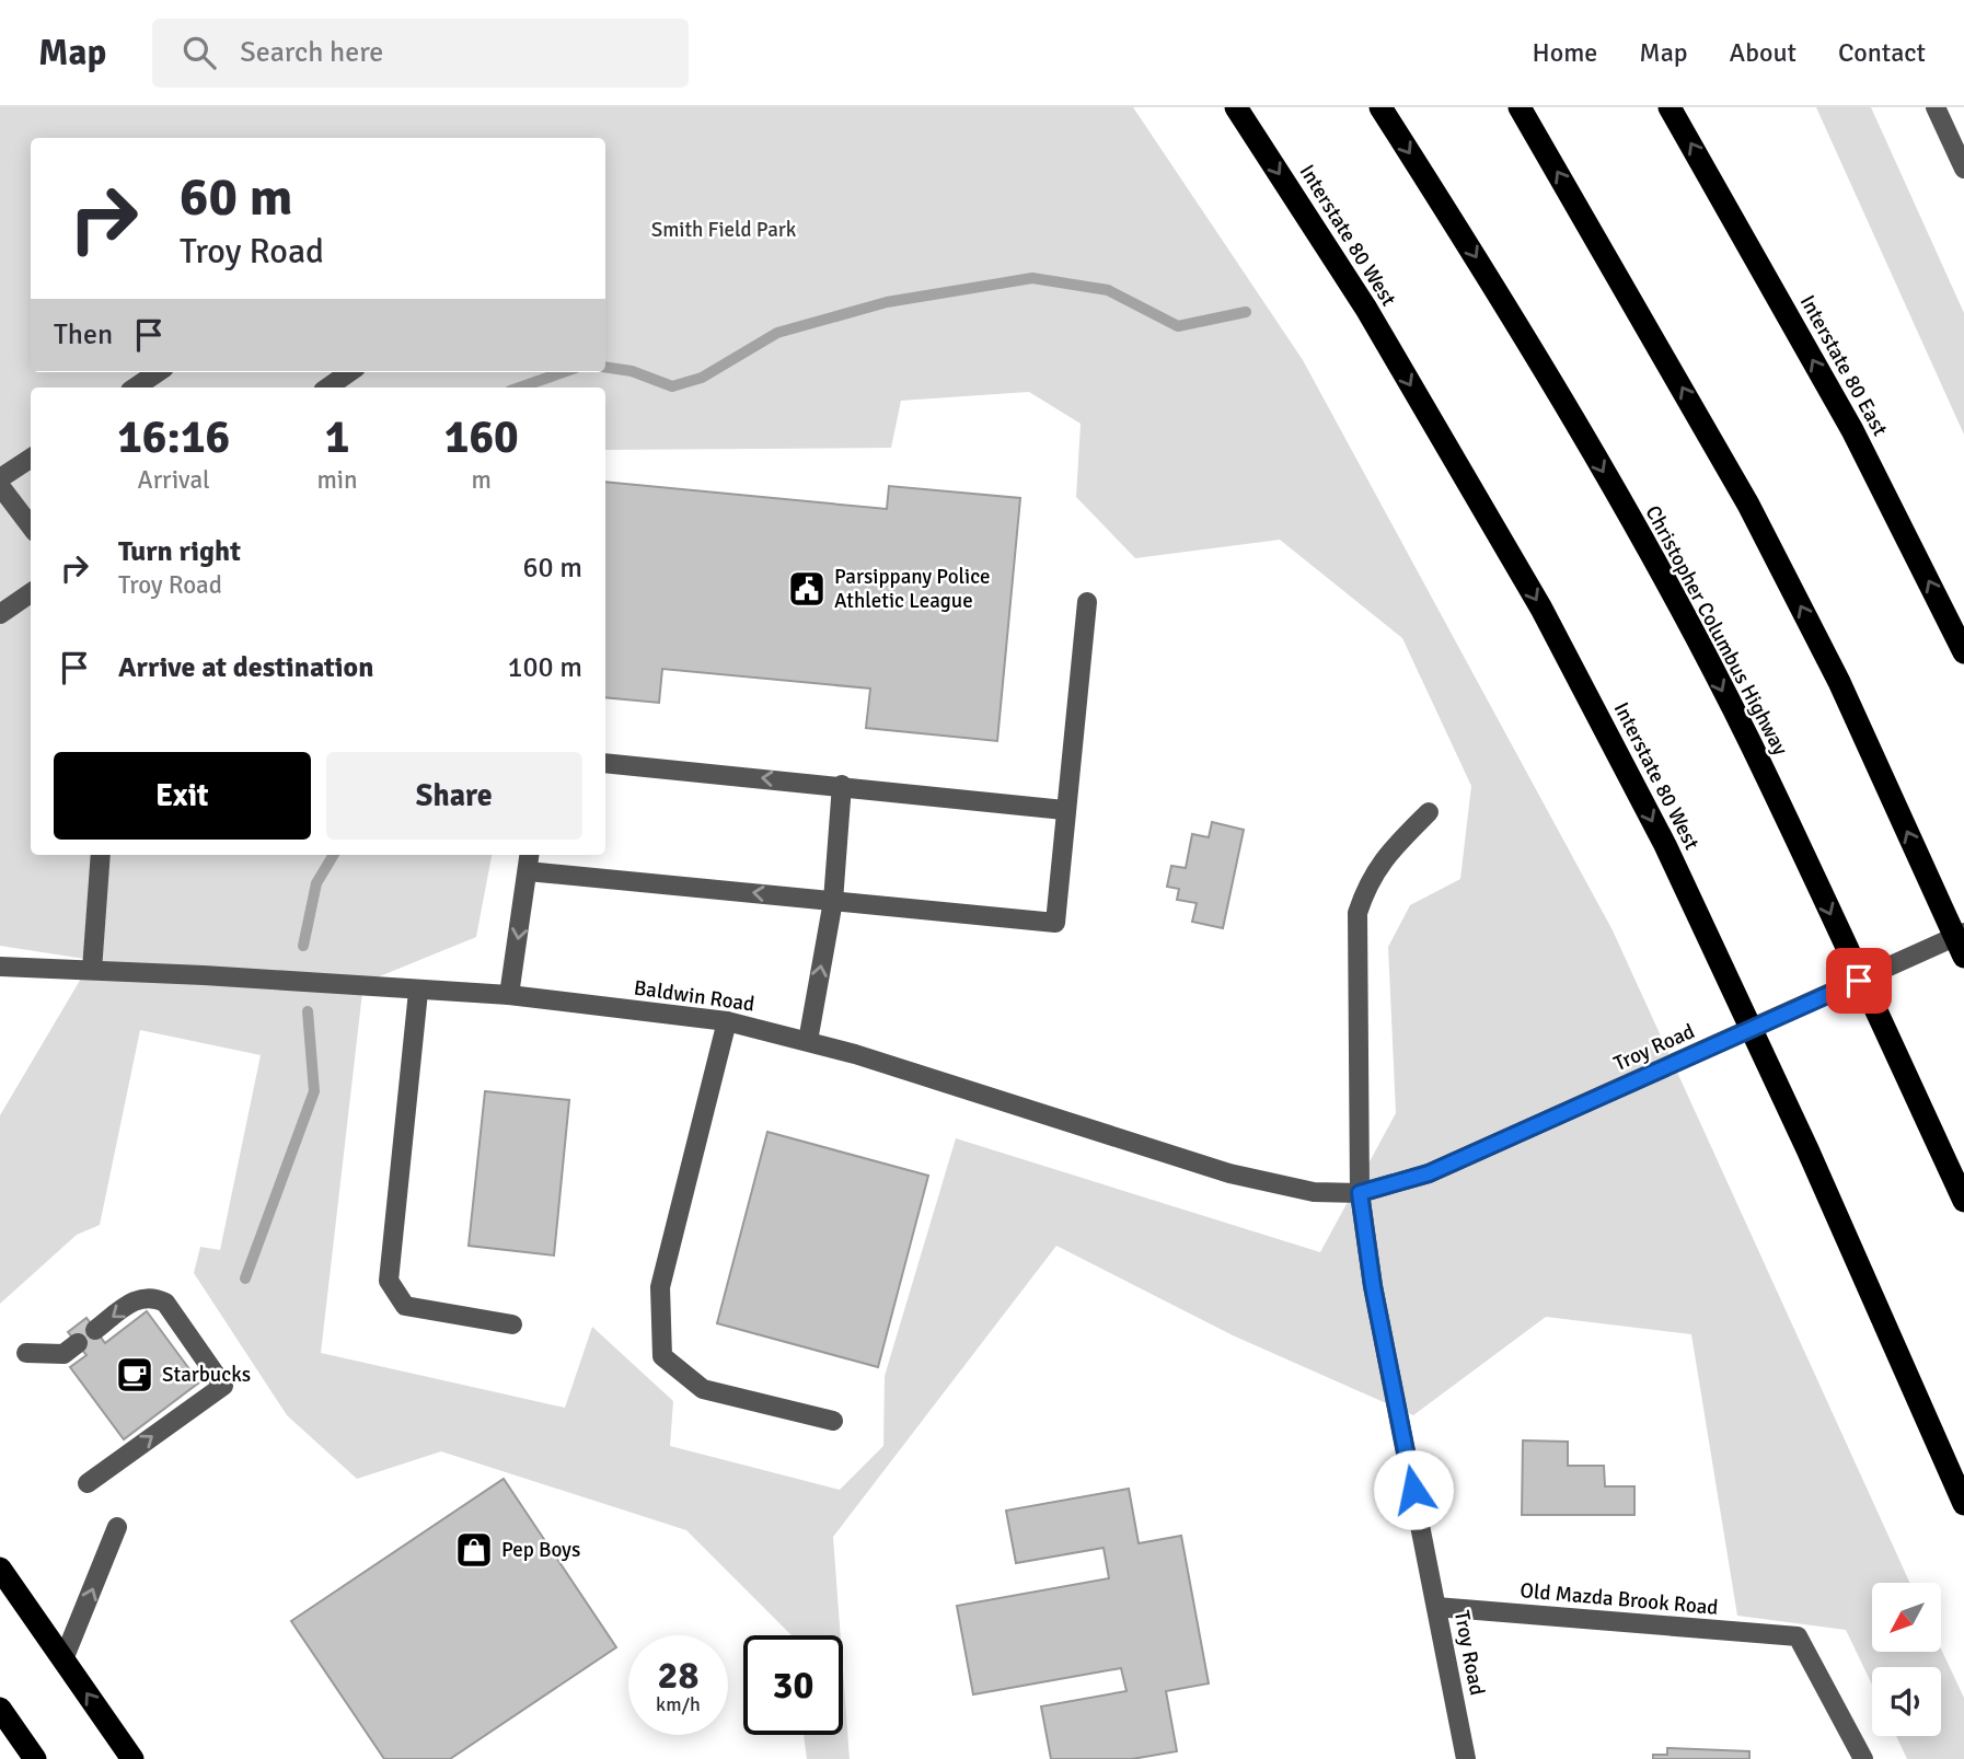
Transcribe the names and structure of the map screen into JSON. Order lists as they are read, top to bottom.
{
  "streets": {
    "highway": ["Interstate 80 West", "Interstate 80 East", "Christopher Columbus Highway"],
    "street": ["Baldwin Road", "Troy Road", "Old Mazda Brook Road"]
  },
  "crossings": [
    ["Baldwin Road", "Troy Road"],
    ["Troy Road", "Old Mazda Brook Road"]
  ],
  "one_way": ["Interstate 80 West"],
  "parks": ["Smith Field Park"],
  "places": {
    "public building": ["Parsippany Police Athletic League"],
    "cafe": ["Starbucks"],
    "shop": ["Pep Boys"]
  },
  "north": "bottom left",
  "page": {
    "header": "Map",
    "search": "Search here",
    "nav": [
      "Home",
      "Map",
      "About",
      "Contact"
    ],
    "turn": ["60 m", "Troy Road"],
    "then": "Then",
    "eta": [
      "16:16",
      "Arrival",
      "1",
      "min",
      "160",
      "m"
    ],
    "list": [
      {
        "name": "Turn right",
        "note": "Troy Road",
        "value": "60 m"
      },
      {
        "name": "Arrive at destination",
        "value": "100 m"
      }
    ],
    "buttons": ["Exit", "Share"],
    "speed": "28 km/h",
    "limit": "30"
  }
}
